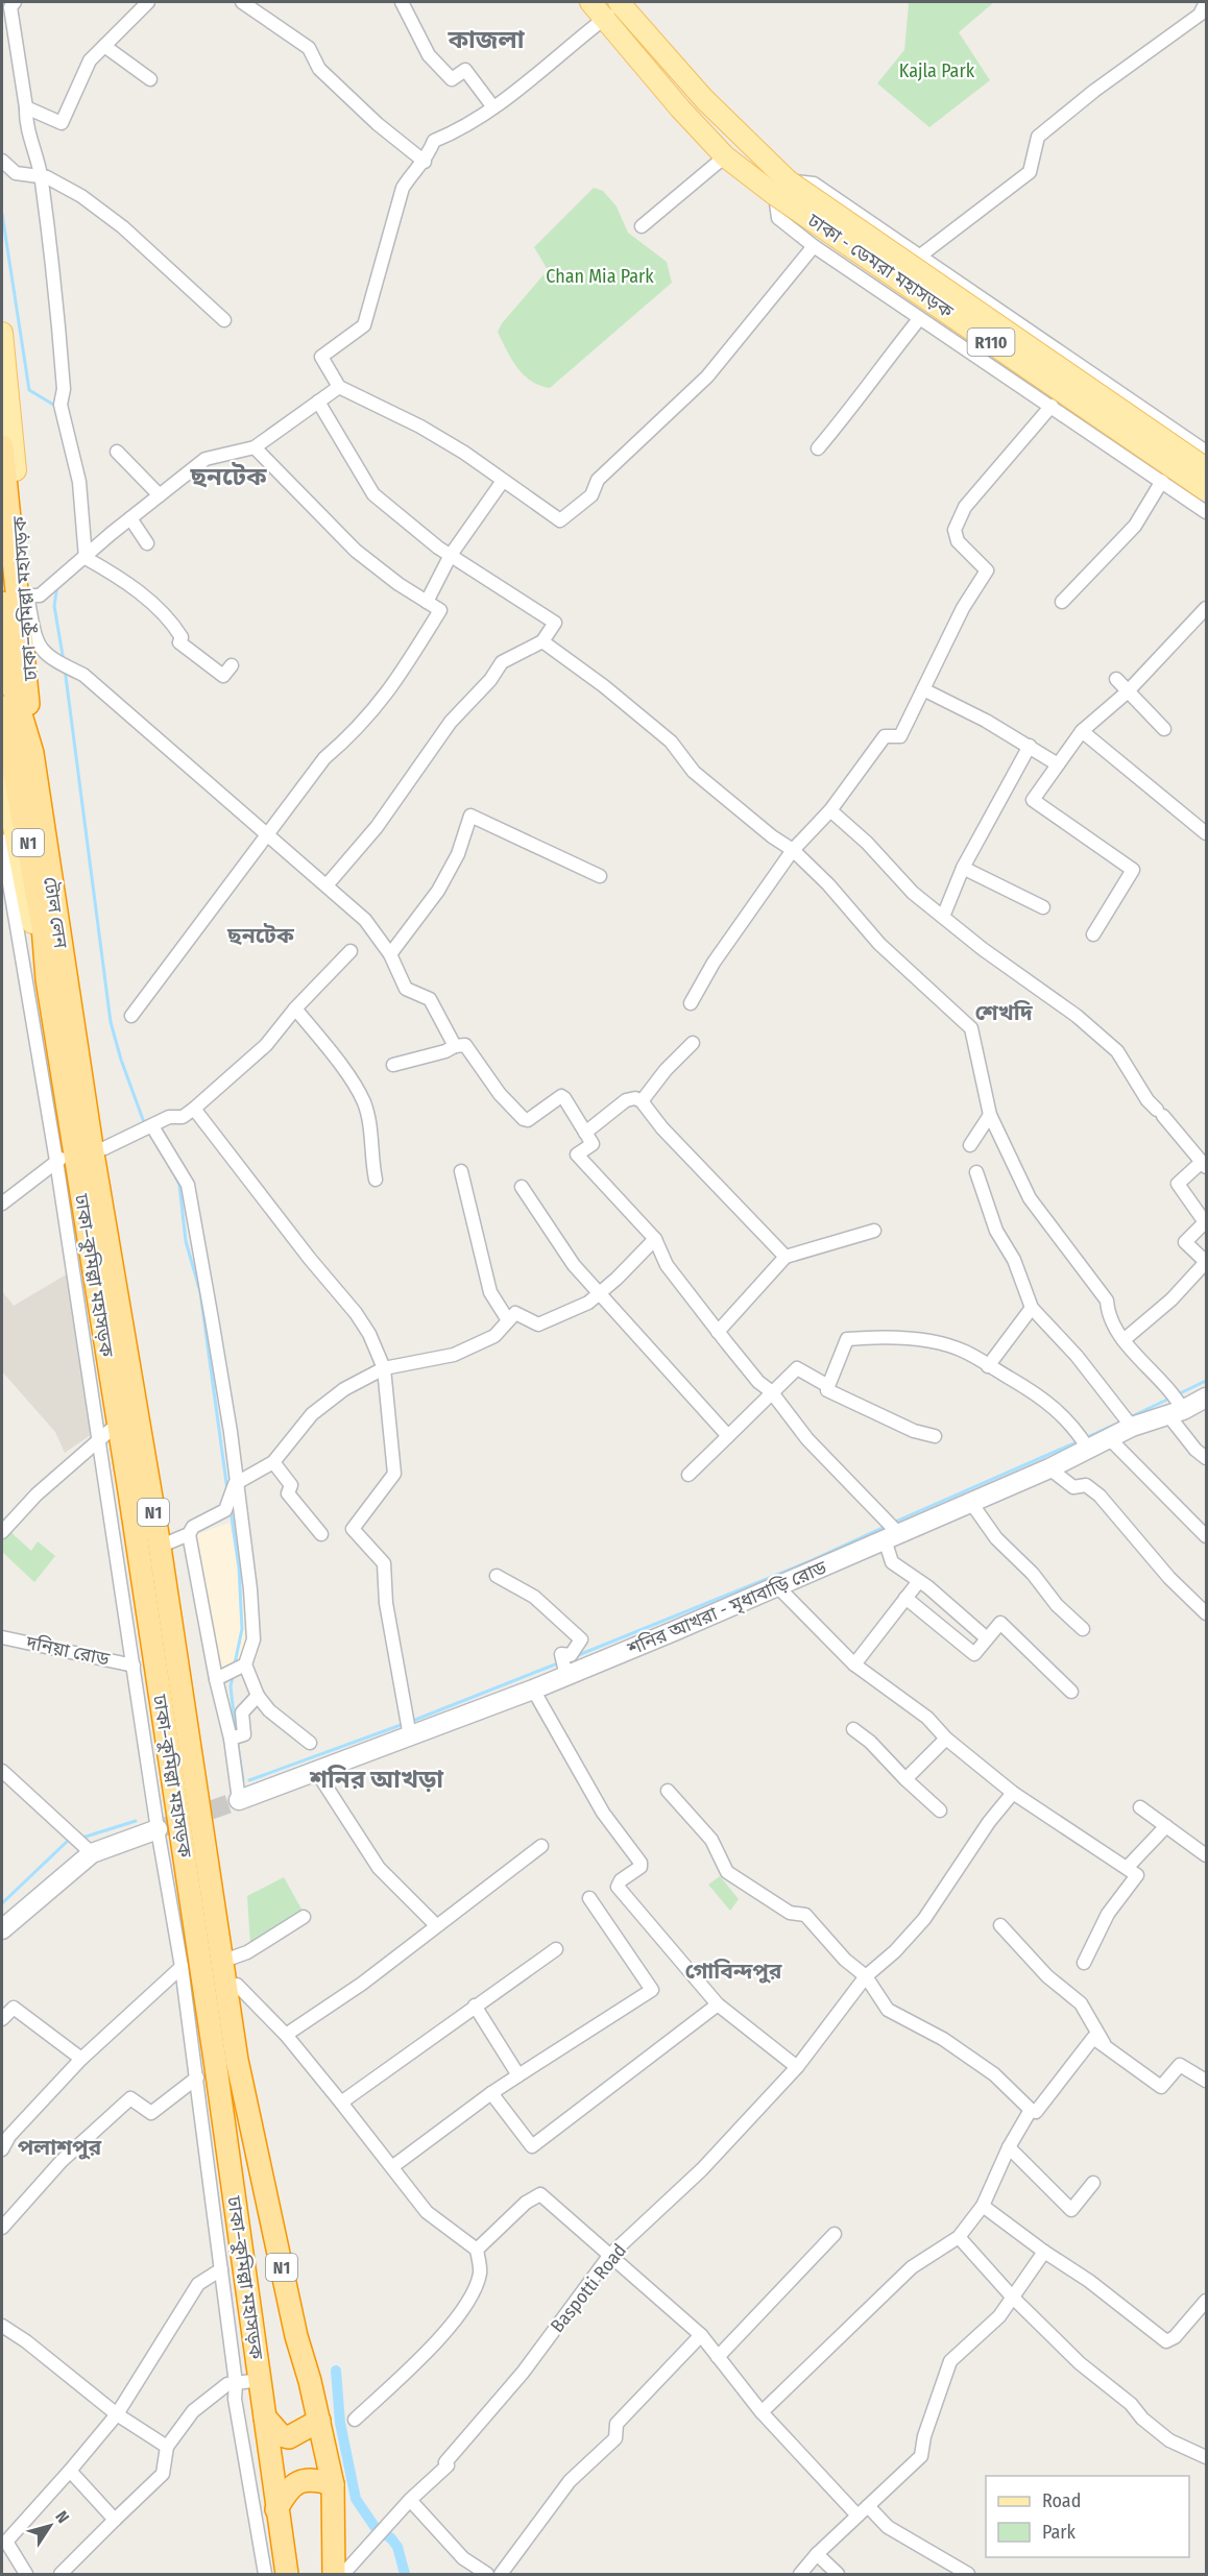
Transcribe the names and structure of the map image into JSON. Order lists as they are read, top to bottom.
{
  "streets": {
    "highway": ["ঢাকা–কুমিল্লা মহাসড়ক", "N1", "টোল লেন"],
    "main road": ["ঢাকা - ডেমরা মহাসড়ক", "R110", "শনির আখরা - মৃধাবাড়ি রোড"],
    "street": ["দনিয়া রোড", "Baspotti Road"]
  },
  "crossings": [
    ["ঢাকা–কুমিল্লা মহাসড়ক", "টোল লেন"]
  ],
  "districts": [
    "কাজলা",
    "ছনটেক",
    "ছনটেক",
    "শেখদি",
    "শনির আখড়া",
    "গোবিন্দপুর",
    "পলাশপুর"
  ],
  "parks": ["Kajla Park", "Chan Mia Park"],
  "legend": ["Road", "Park"],
  "north": "top right"
}
